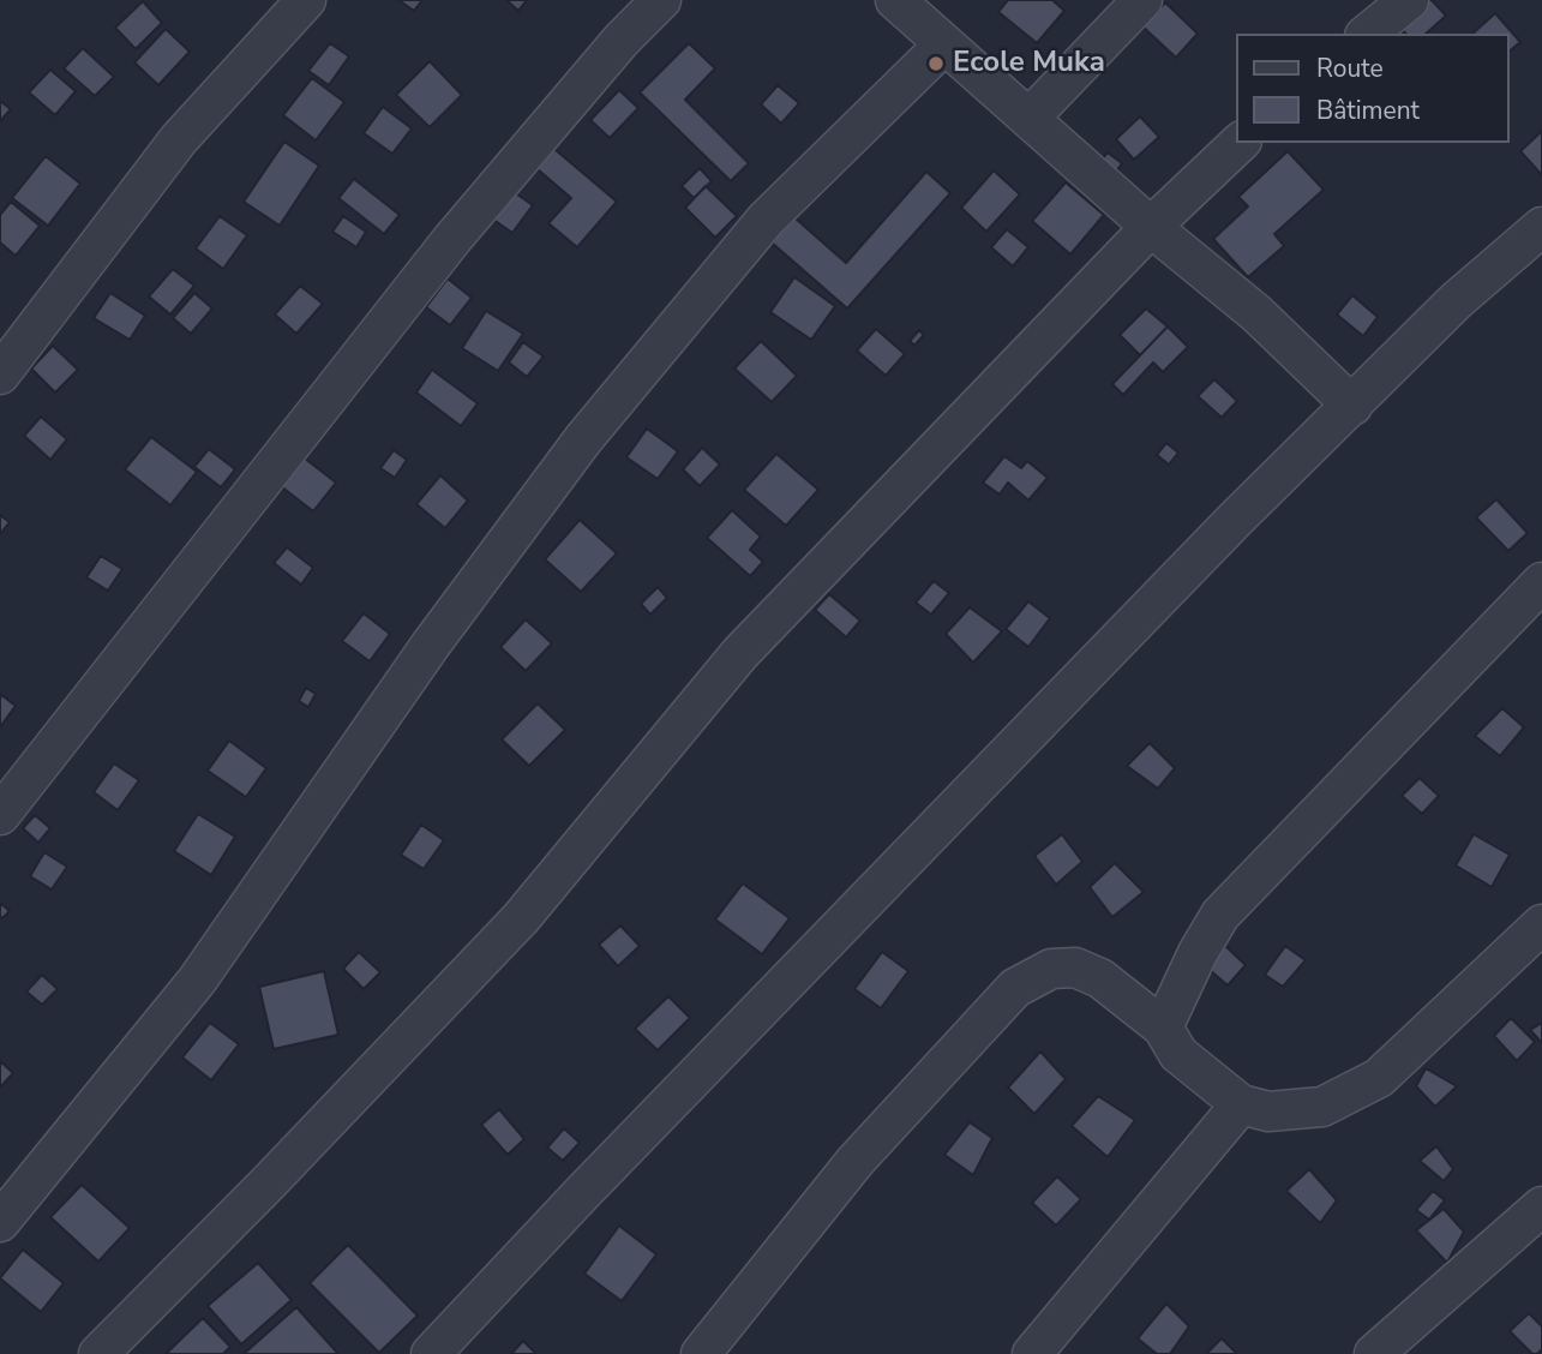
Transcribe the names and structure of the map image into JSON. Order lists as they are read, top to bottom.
{
  "places": ["Ecole Muka"],
  "legend": ["Route", "Bâtiment"]
}
